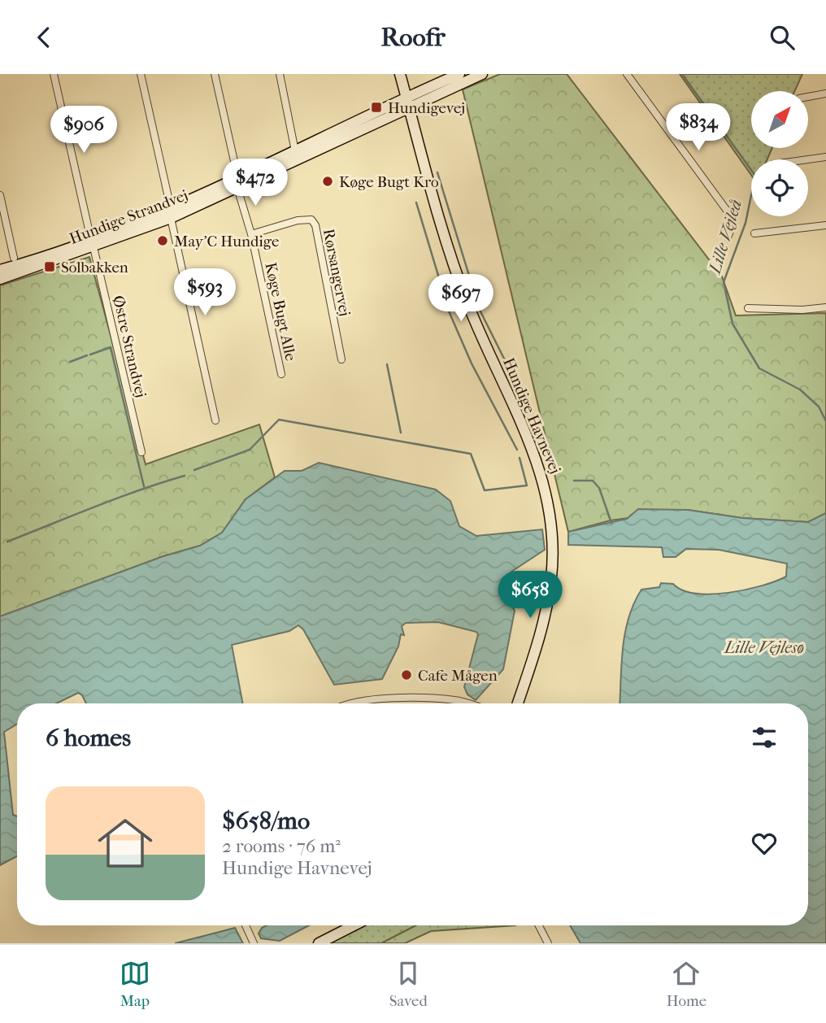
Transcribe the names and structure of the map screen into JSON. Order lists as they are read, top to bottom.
{
  "streets": {
    "main road": ["Hundige Strandvej", "Hundige Havnevej"],
    "street": ["Rørsangervej", "Køge Bugt Alle", "Østre Strandvej"]
  },
  "crossings": [
    ["Hundige Strandvej", "Køge Bugt Alle"],
    ["Hundige Strandvej", "Østre Strandvej"],
    ["Hundige Strandvej", "Hundige Havnevej"],
    ["Rørsangervej", "Køge Bugt Alle"]
  ],
  "water": ["Lille Vejleå", "Lille Vejlesø"],
  "places": {
    "transit": ["Hundigevej", "Solbakken"],
    "other": ["Køge Bugt Kro", "May'C Hundige", "Cafe Mågen"]
  },
  "north": "top right",
  "page": {
    "header": "Roofr",
    "price": [
      "$834",
      "$906",
      "$472",
      "$593",
      "$697",
      "$658"
    ],
    "heading": "6 homes",
    "list": [
      {
        "name": "$658/mo",
        "note": "2 rooms · 76 m² · Hundige Havnevej"
      }
    ],
    "tabs": ["Map", "Saved", "Home"]
  }
}
